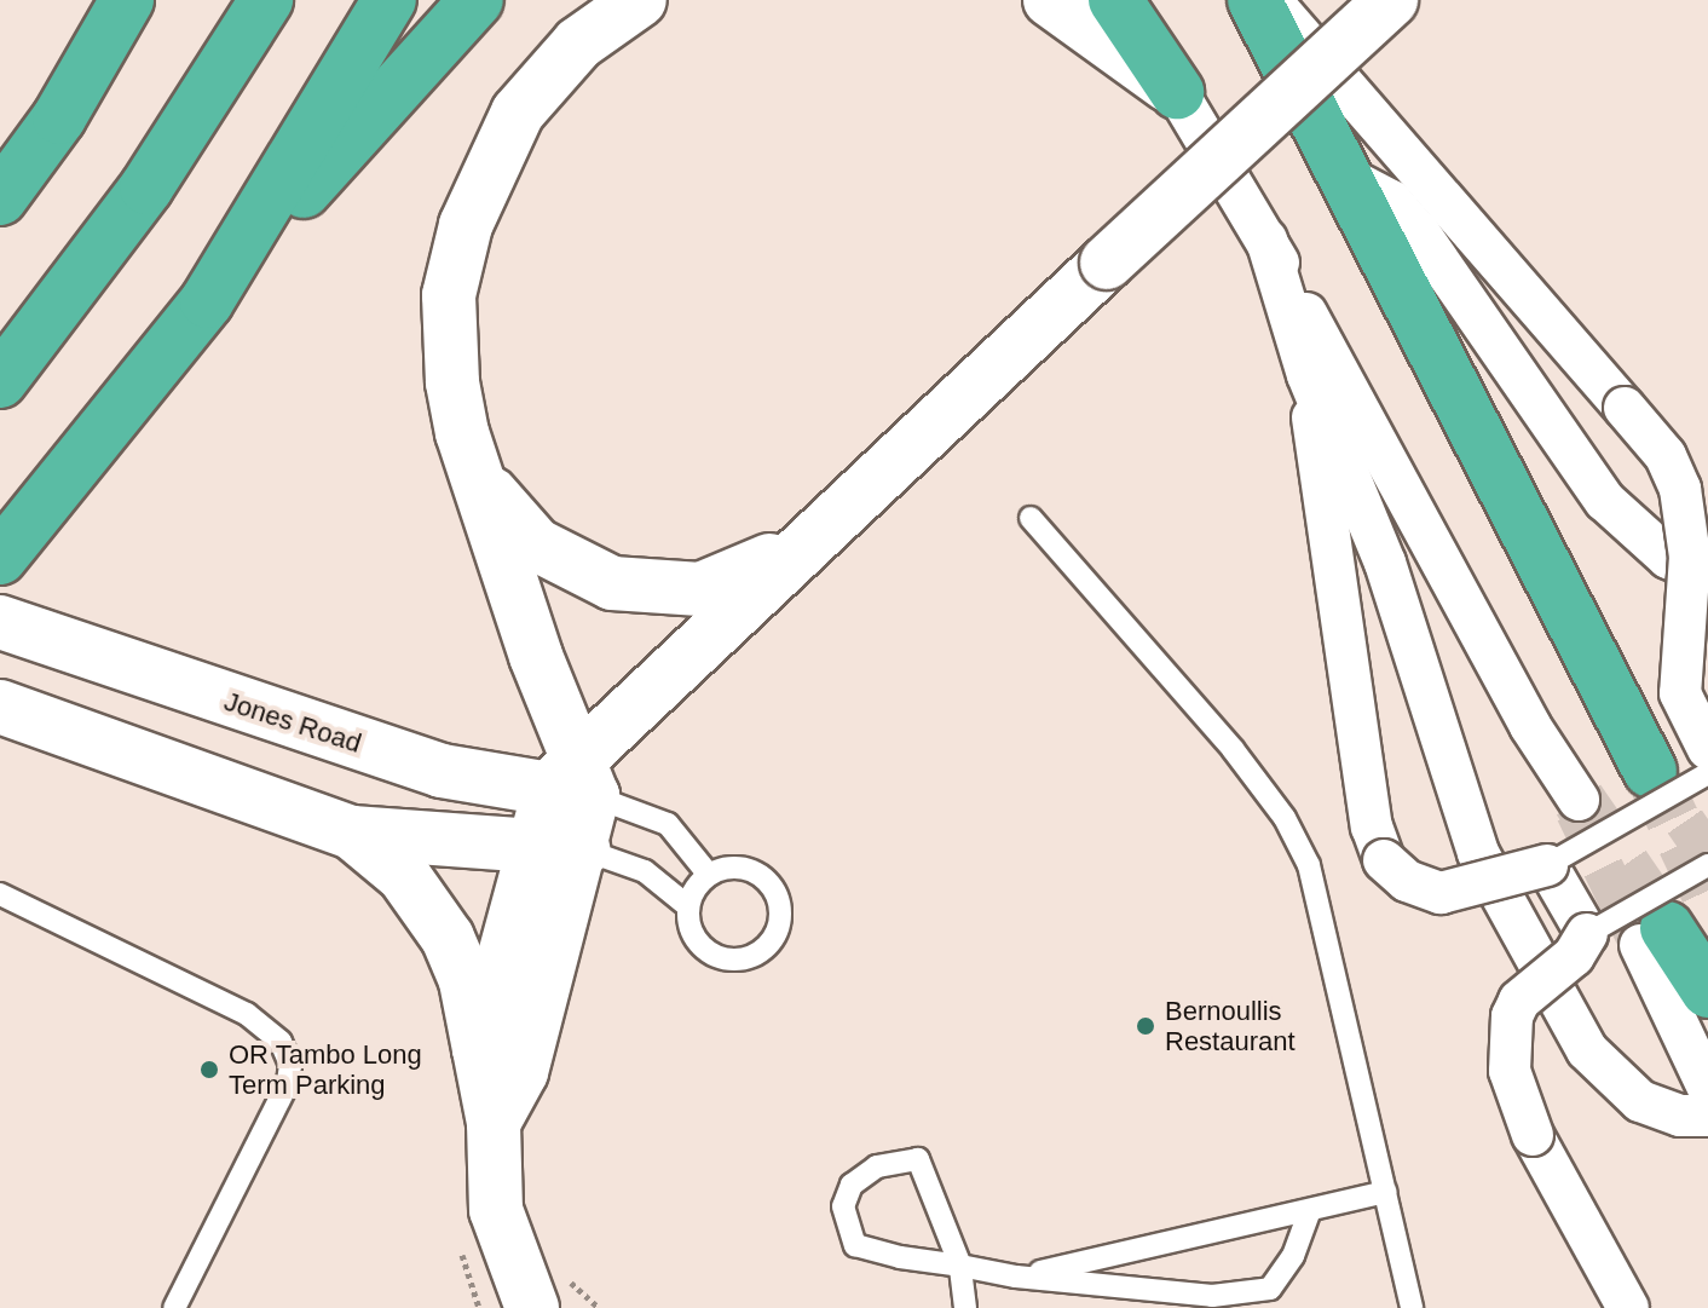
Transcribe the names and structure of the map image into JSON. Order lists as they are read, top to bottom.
{
  "streets": {
    "street": ["Jones Road"]
  },
  "places": ["Bernoullis Restaurant", "OR Tambo Long Term Parking"]
}
